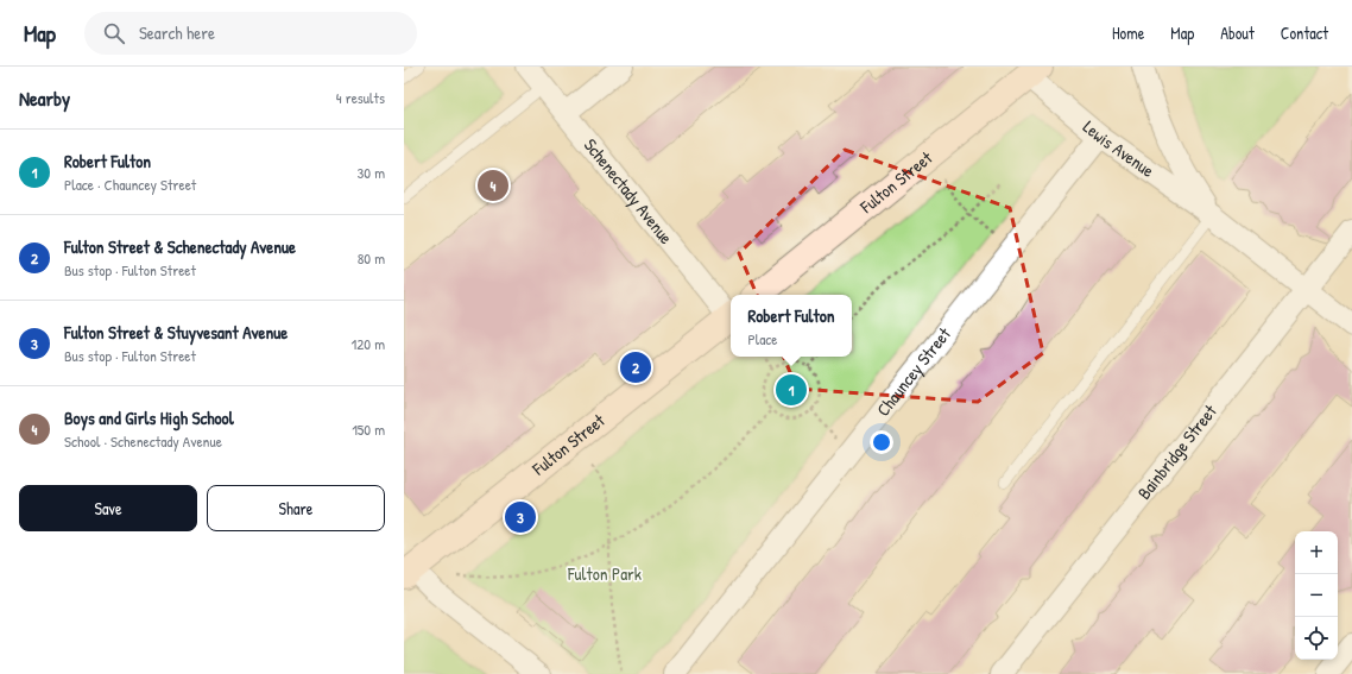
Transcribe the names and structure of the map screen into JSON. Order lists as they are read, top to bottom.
{
  "streets": {
    "main road": ["Fulton Street"],
    "street": [
      "Lewis Avenue",
      "Schenectady Avenue",
      "Chauncey Street",
      "Bainbridge Street"
    ]
  },
  "crossings": [
    ["Lewis Avenue", "Fulton Street"],
    ["Lewis Avenue", "Chauncey Street"],
    ["Lewis Avenue", "Bainbridge Street"]
  ],
  "parks": ["Fulton Park"],
  "page": {
    "header": "Map",
    "search": "Search here",
    "nav": [
      "Home",
      "Map",
      "About",
      "Contact"
    ],
    "heading": ["Nearby", "4 results"],
    "list": [
      {
        "mark": "1",
        "name": "Robert Fulton",
        "note": "Place · Chauncey Street",
        "value": "30 m"
      },
      {
        "mark": "2",
        "name": "Fulton Street & Schenectady Avenue",
        "note": "Bus stop · Fulton Street",
        "value": "80 m"
      },
      {
        "mark": "3",
        "name": "Fulton Street & Stuyvesant Avenue",
        "note": "Bus stop · Fulton Street",
        "value": "120 m"
      },
      {
        "mark": "4",
        "name": "Boys and Girls High School",
        "note": "School · Schenectady Avenue",
        "value": "150 m"
      }
    ],
    "pins": [
      "4",
      "2",
      "1",
      "3"
    ],
    "popup": ["Robert Fulton", "Place"],
    "buttons": ["Save", "Share"],
    "map_buttons": ["+", "−"]
  }
}
